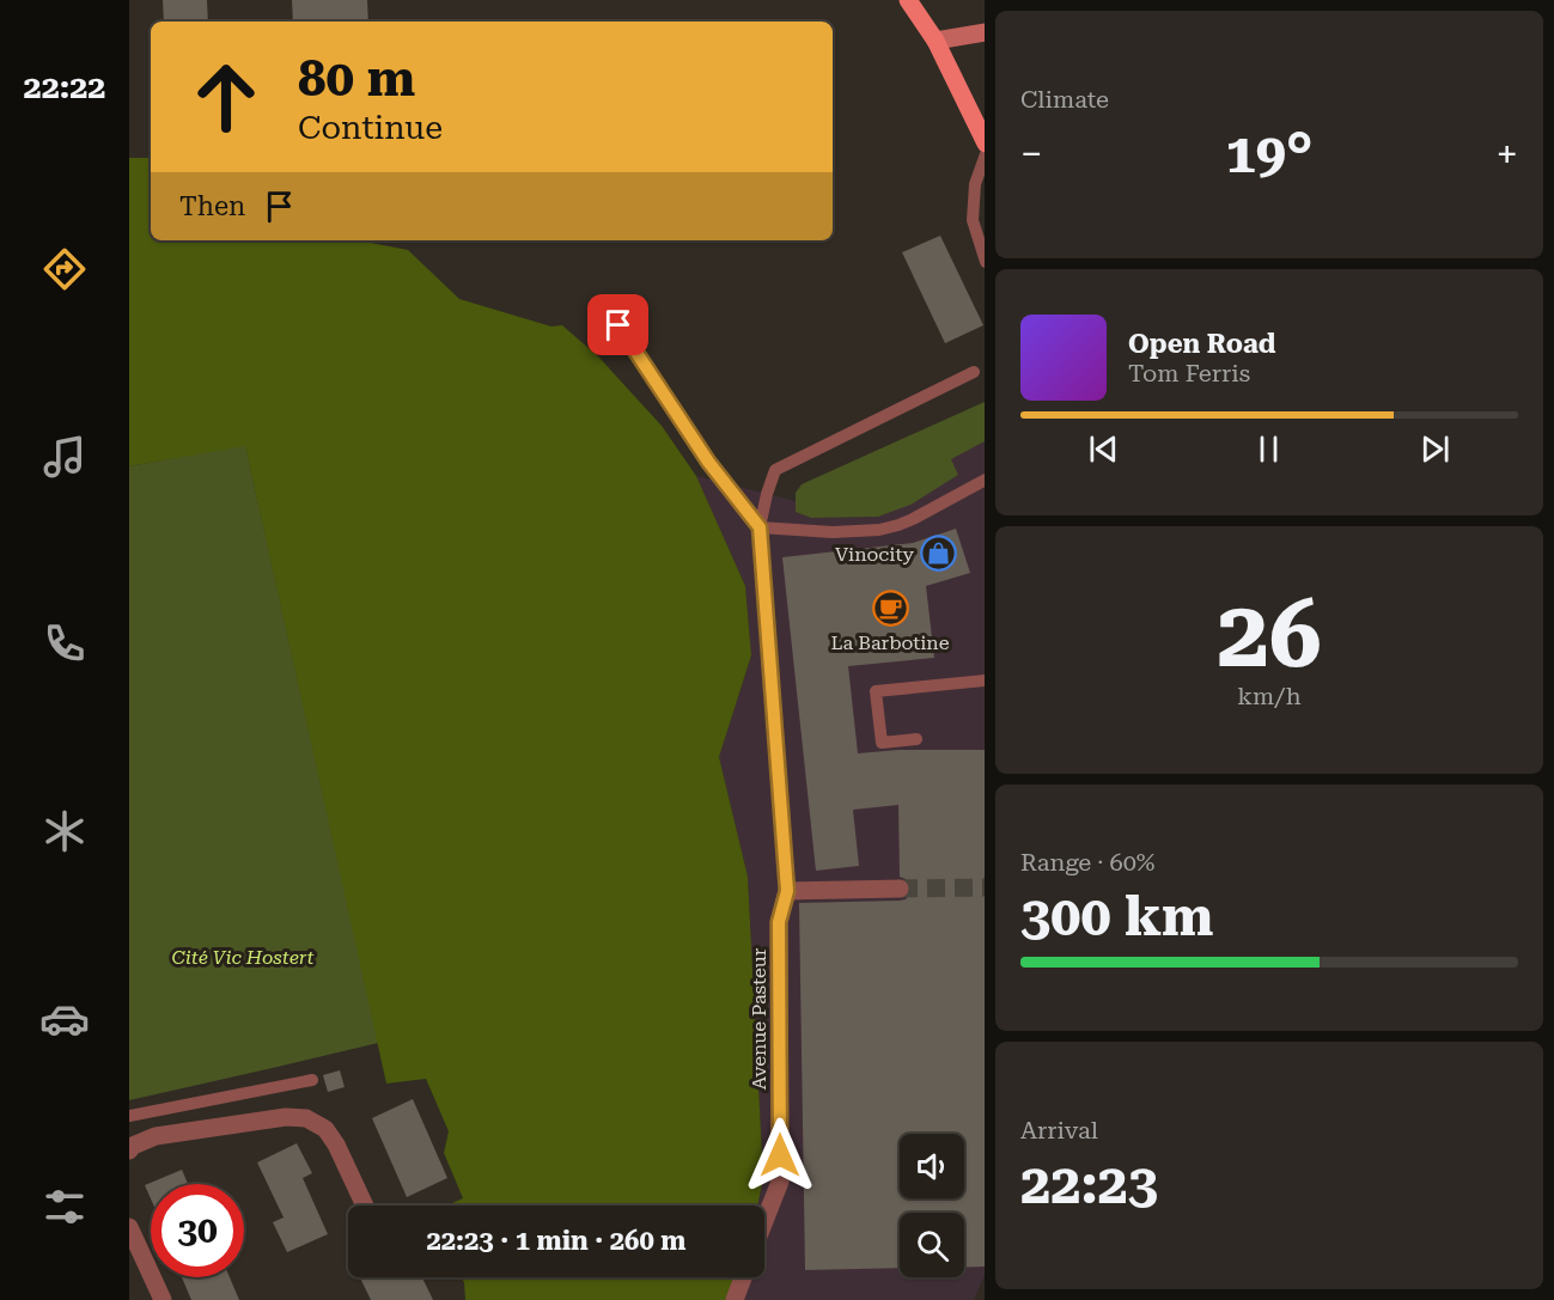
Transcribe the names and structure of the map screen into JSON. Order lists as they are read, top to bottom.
{
  "streets": {
    "street": ["Avenue Pasteur"]
  },
  "parks": ["Cité Vic Hostert"],
  "places": {
    "shop": ["Vinocity"],
    "cafe": ["La Barbotine"]
  },
  "page": {
    "tabs": "22:22",
    "tile": [
      "Climate",
      ["26", "km/h"],
      ["Range · 60%", "300 km"],
      ["Arrival", "22:23"]
    ],
    "turn": ["80 m", "Continue"],
    "heat": ["−", "19°", "+"],
    "then": "Then",
    "song": ["Open Road", "Tom Ferris"],
    "limit": "30",
    "trip": "22:23 · 1 min · 260 m"
  }
}
